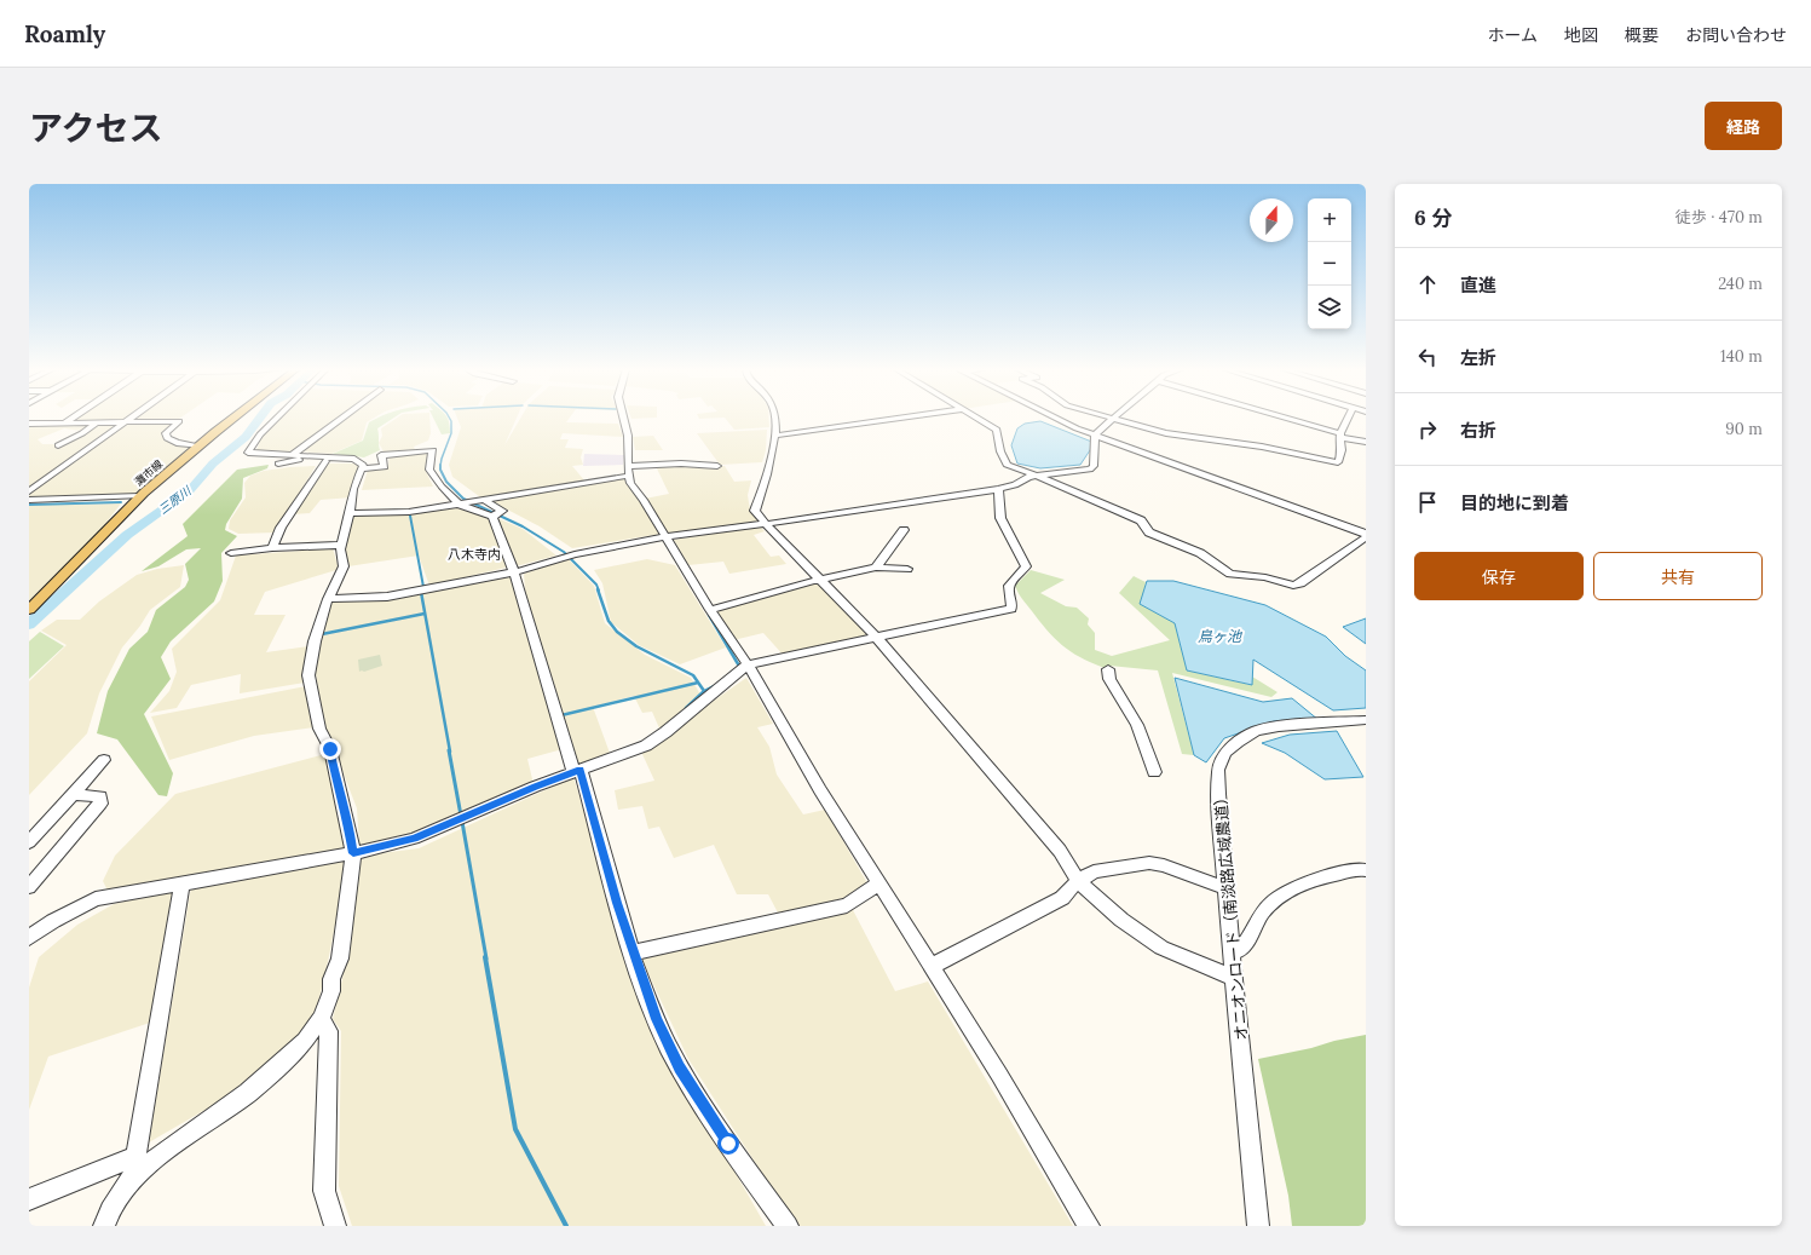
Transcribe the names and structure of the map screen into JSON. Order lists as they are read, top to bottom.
{
  "streets": {
    "main road": ["灘市線"],
    "street": ["オニオンロード（南淡路広域農道）"]
  },
  "districts": ["八木寺内"],
  "water": ["三原川", "鳥ヶ池"],
  "north": "top",
  "page": {
    "header": "Roamly",
    "nav": [
      "ホーム",
      "地図",
      "概要",
      "お問い合わせ"
    ],
    "title": "アクセス",
    "buttons": [
      "経路",
      ["保存", "共有"]
    ],
    "heading": ["6 分", "徒歩 · 470 m"],
    "map_buttons": ["+", "−"],
    "list": [
      ["直進", "240 m"],
      ["左折", "140 m"],
      ["右折", "90 m"],
      "目的地に到着"
    ]
  }
}
